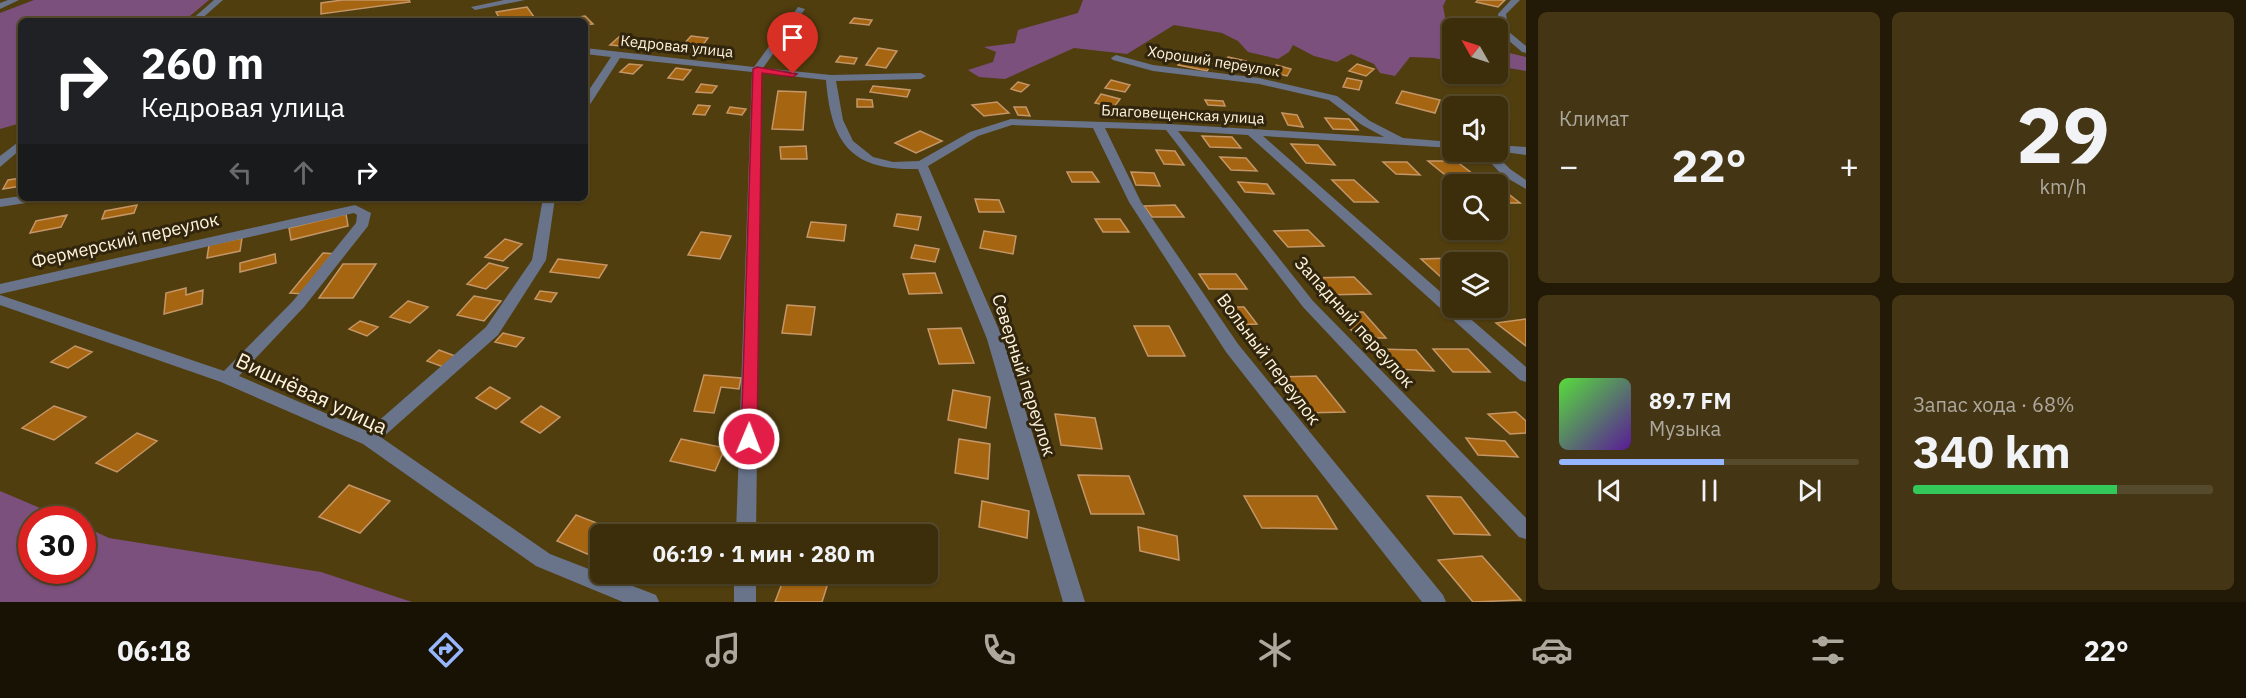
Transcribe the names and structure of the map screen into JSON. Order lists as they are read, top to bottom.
{
  "streets": {
    "street": [
      "Кедровая улица",
      "Хороший переулок",
      "Благовещенская улица",
      "Фермерский переулок",
      "Западный переулок",
      "Вольный переулок",
      "Северный переулок",
      "Вишнёвая улица"
    ]
  },
  "crossings": [
    ["Хороший переулок", "Благовещенская улица"],
    ["Благовещенская улица", "Западный переулок"],
    ["Благовещенская улица", "Вольный переулок"],
    ["Благовещенская улица", "Северный переулок"],
    ["Фермерский переулок", "Вишнёвая улица"]
  ],
  "north": "top left",
  "page": {
    "tile": [
      "Климат",
      ["29", "km/h"],
      ["Запас хода · 68%", "340 km"]
    ],
    "turn": ["260 m", "Кедровая улица"],
    "heat": ["−", "22°", "+"],
    "song": ["89.7 FM", "Музыка"],
    "limit": "30",
    "trip": "06:19 · 1 мин · 280 m",
    "tabs": ["06:18", "22°"]
  }
}
